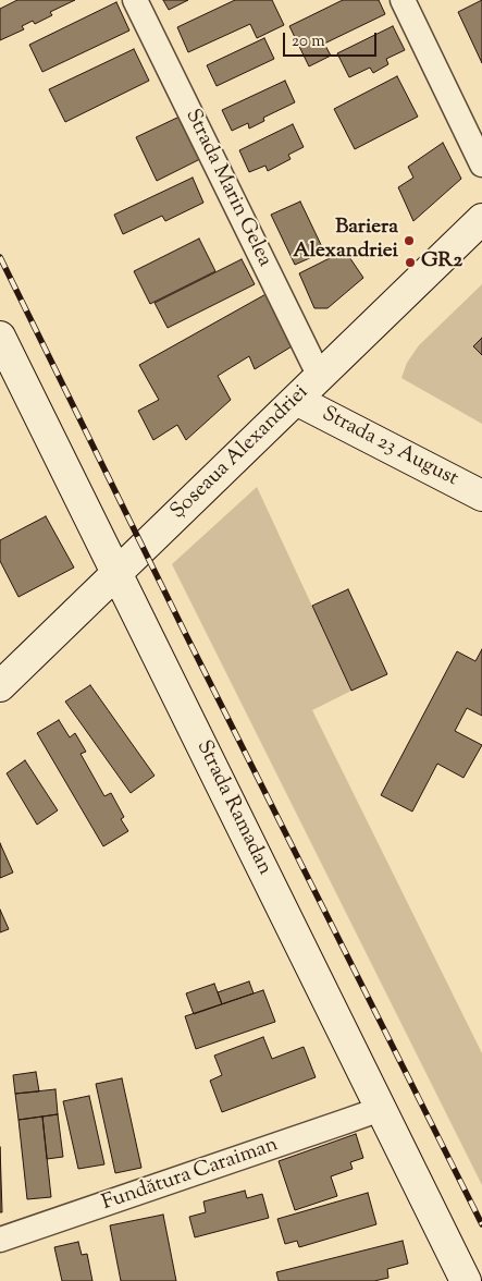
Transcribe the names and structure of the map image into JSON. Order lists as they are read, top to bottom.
{
  "streets": {
    "street": [
      "Strada Marin Gelea",
      "Strada 23 August",
      "Șoseaua Alexandriei",
      "Strada Ramadan",
      "Fundătura Caraiman"
    ]
  },
  "crossings": [
    ["Strada Marin Gelea", "Șoseaua Alexandriei"],
    ["Strada 23 August", "Șoseaua Alexandriei"],
    ["Șoseaua Alexandriei", "Strada Ramadan"],
    ["Strada Ramadan", "Fundătura Caraiman"]
  ],
  "places": ["Bariera Alexandriei", "GR2"],
  "scale_bar": "20 m"
}
